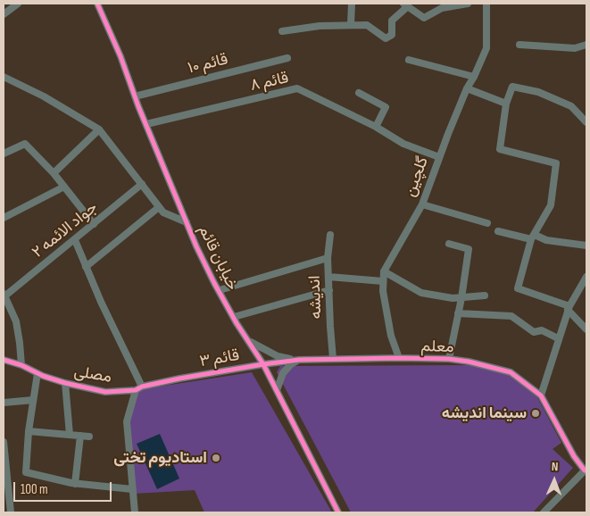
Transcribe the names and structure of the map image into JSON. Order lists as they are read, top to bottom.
{
  "streets": {
    "street": [
      "قائم ۱۰",
      "قائم ۸",
      "گلچین",
      "جواد الائمه ۲",
      "خیابان قائم",
      "اندیشه",
      "معلم",
      "قائم ۳",
      "مصلی"
    ]
  },
  "crossings": [
    ["قائم ۱۰", "خیابان قائم"],
    ["قائم ۸", "گلچین"],
    ["قائم ۸", "خیابان قائم"],
    ["گلچین", "معلم"],
    ["خیابان قائم", "معلم"],
    ["خیابان قائم", "قائم ۳"],
    ["اندیشه", "معلم"],
    ["معلم", "قائم ۳"],
    ["قائم ۳", "مصلی"]
  ],
  "places": ["سینما اندیشه", "استادیوم تختی"],
  "scale_bar": "100 m",
  "north": "top"
}
